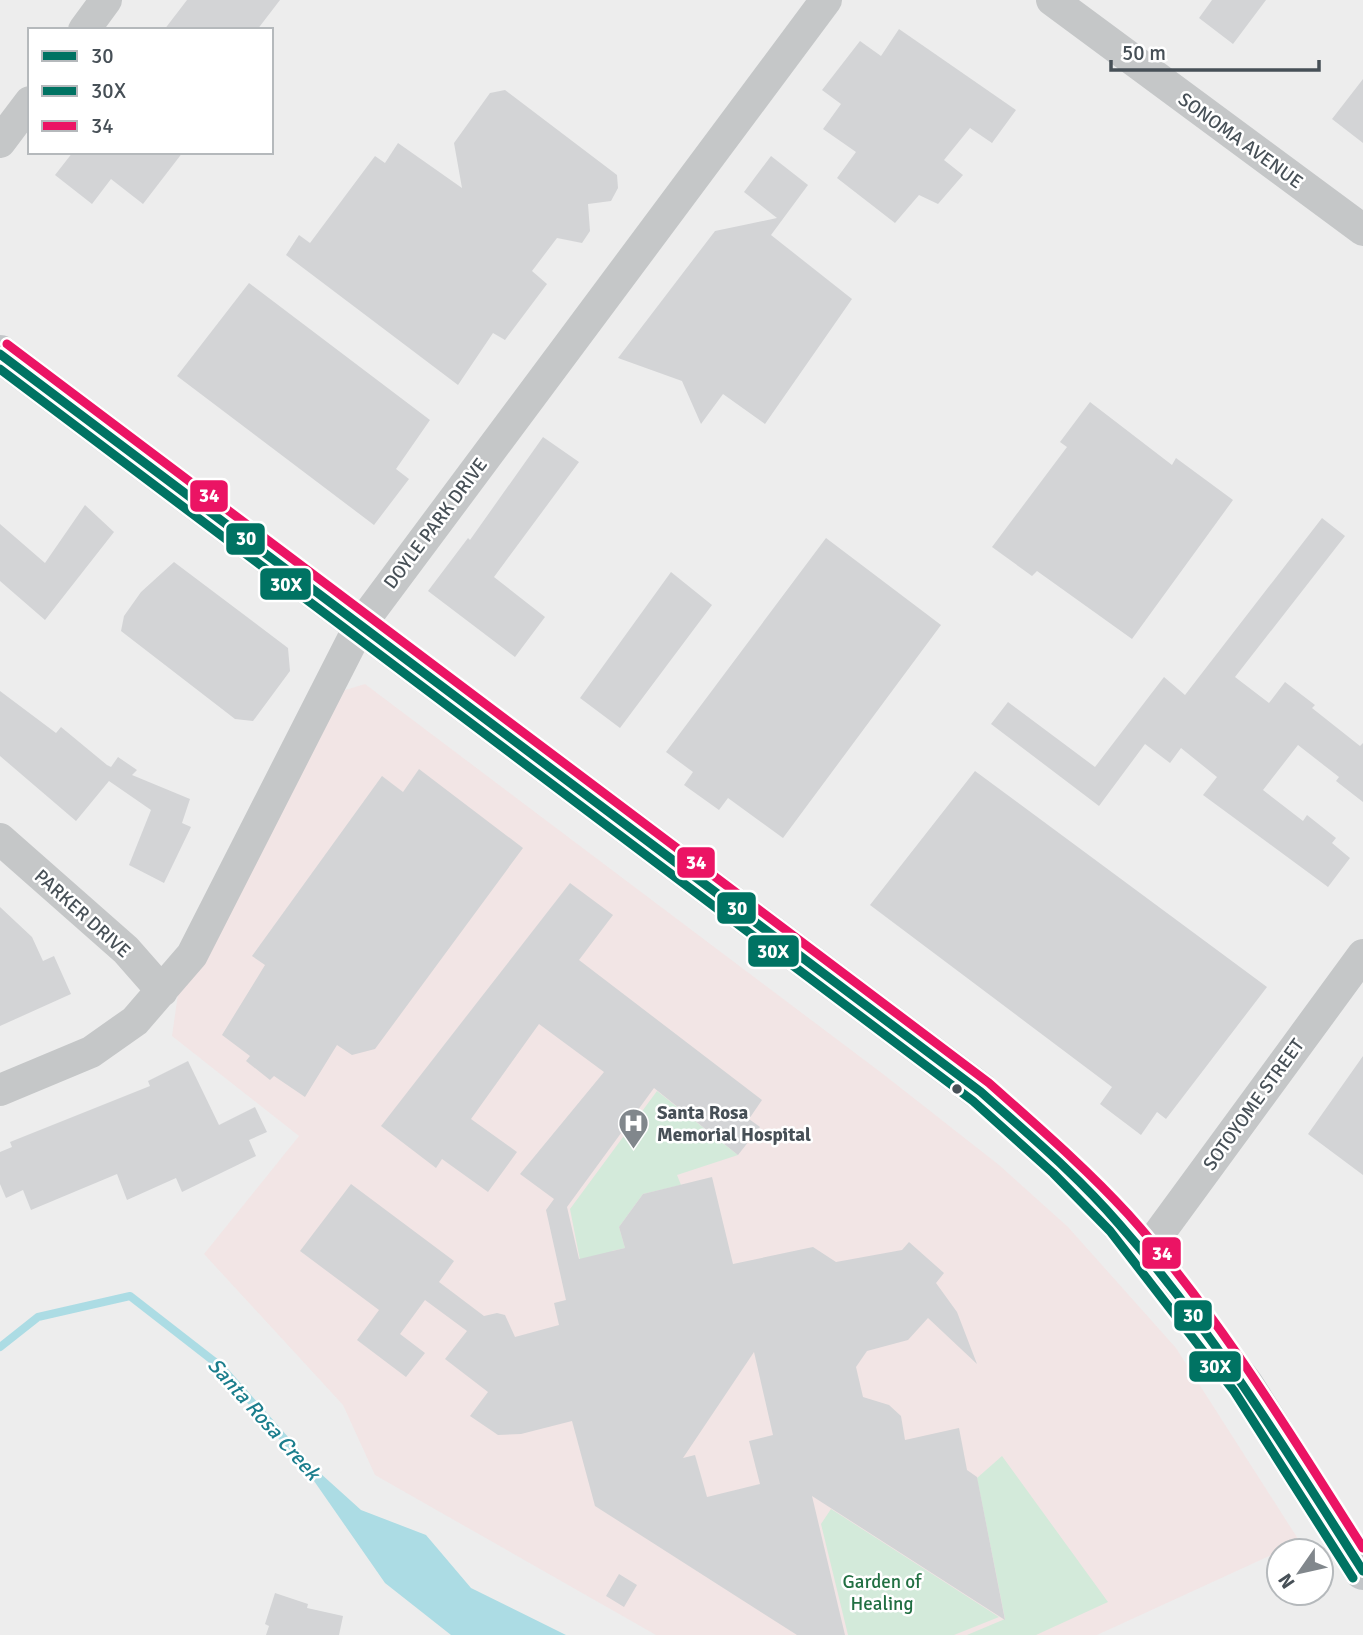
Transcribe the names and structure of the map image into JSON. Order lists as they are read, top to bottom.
{
  "streets": {
    "street": [
      "SONOMA AVENUE",
      "DOYLE PARK DRIVE",
      "PARKER DRIVE",
      "SOTOYOME STREET"
    ]
  },
  "crossings": [
    ["DOYLE PARK DRIVE", "PARKER DRIVE"]
  ],
  "water": ["Santa Rosa Creek"],
  "parks": ["Garden of Healing"],
  "places": {
    "hospital": ["Santa Rosa Memorial Hospital"]
  },
  "lines": ["transit line 34", "transit line 30", "transit line 30X"],
  "legend": ["30", "30X", "34"],
  "scale_bar": "50 m",
  "north": "bottom left"
}
